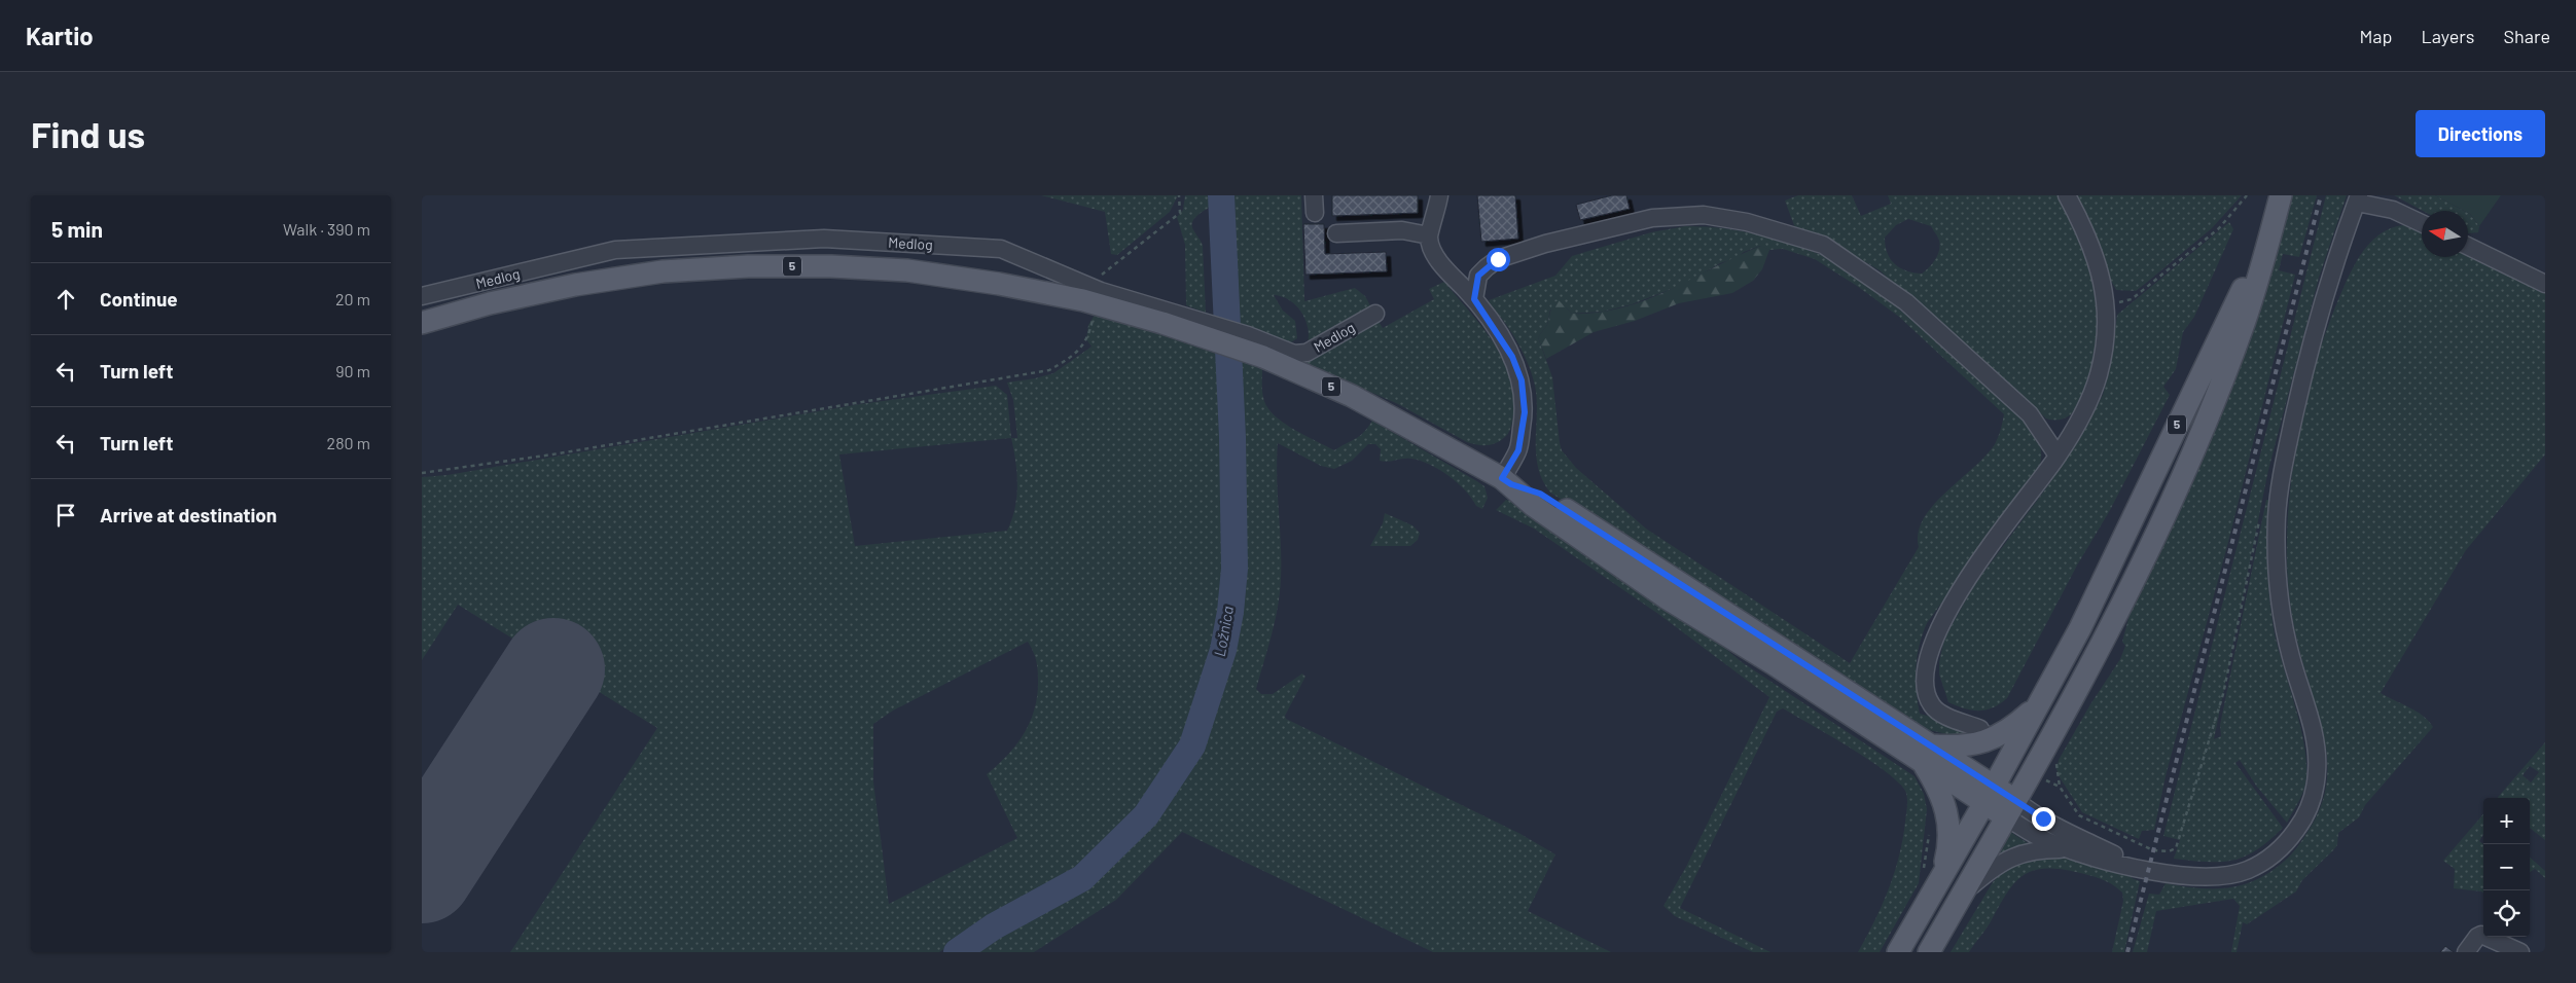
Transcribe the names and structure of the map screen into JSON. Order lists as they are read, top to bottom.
{
  "streets": {
    "main road": ["5"],
    "street": ["Medlog"]
  },
  "water": ["Ložnica"],
  "north": "left",
  "page": {
    "header": "Kartio",
    "nav": ["Map", "Layers", "Share"],
    "buttons": "Directions",
    "title": "Find us",
    "heading": ["5 min", "Walk · 390 m"],
    "list": [
      ["Continue", "20 m"],
      ["Turn left", "90 m"],
      ["Turn left", "280 m"],
      "Arrive at destination"
    ],
    "map_buttons": ["+", "−"]
  }
}
